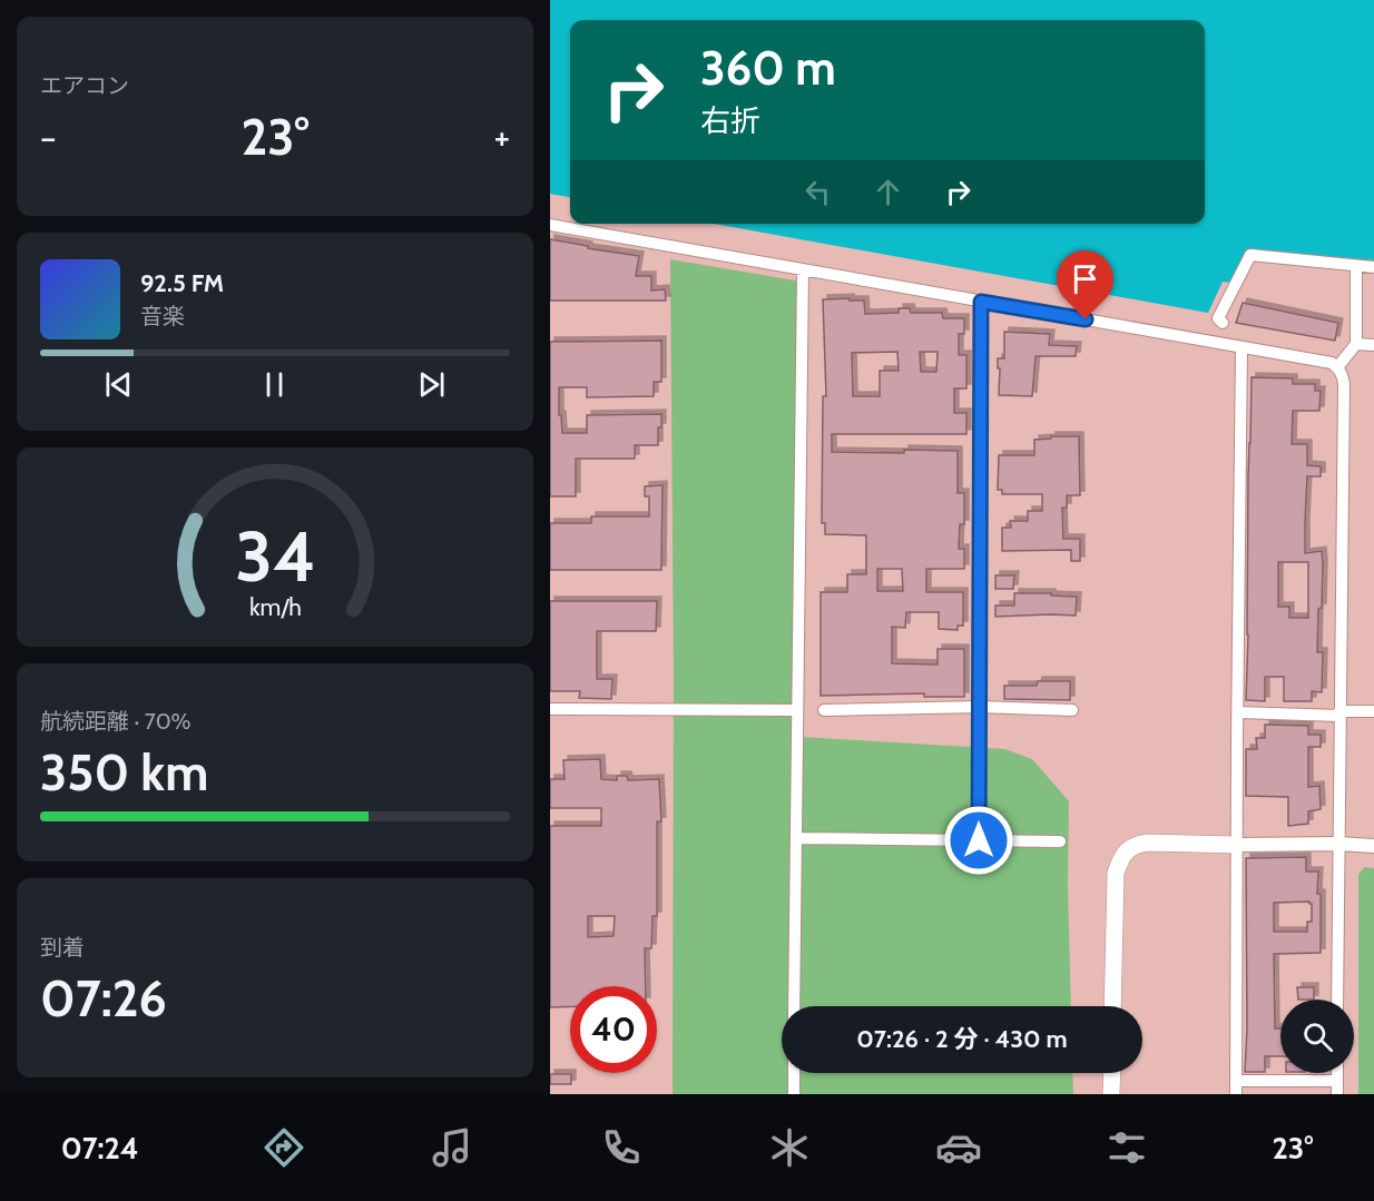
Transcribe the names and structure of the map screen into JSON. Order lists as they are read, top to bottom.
{
  "page": {
    "tile": [
      "エアコン",
      ["航続距離 · 70%", "350 km"],
      ["到着", "07:26"]
    ],
    "turn": ["360 m", "右折"],
    "heat": ["−", "23°", "+"],
    "song": ["92.5 FM", "音楽"],
    "limit": "40",
    "trip": "07:26 · 2 分 · 430 m",
    "tabs": ["07:24", "23°"],
    "gauge": ["34", "km/h"]
  }
}
